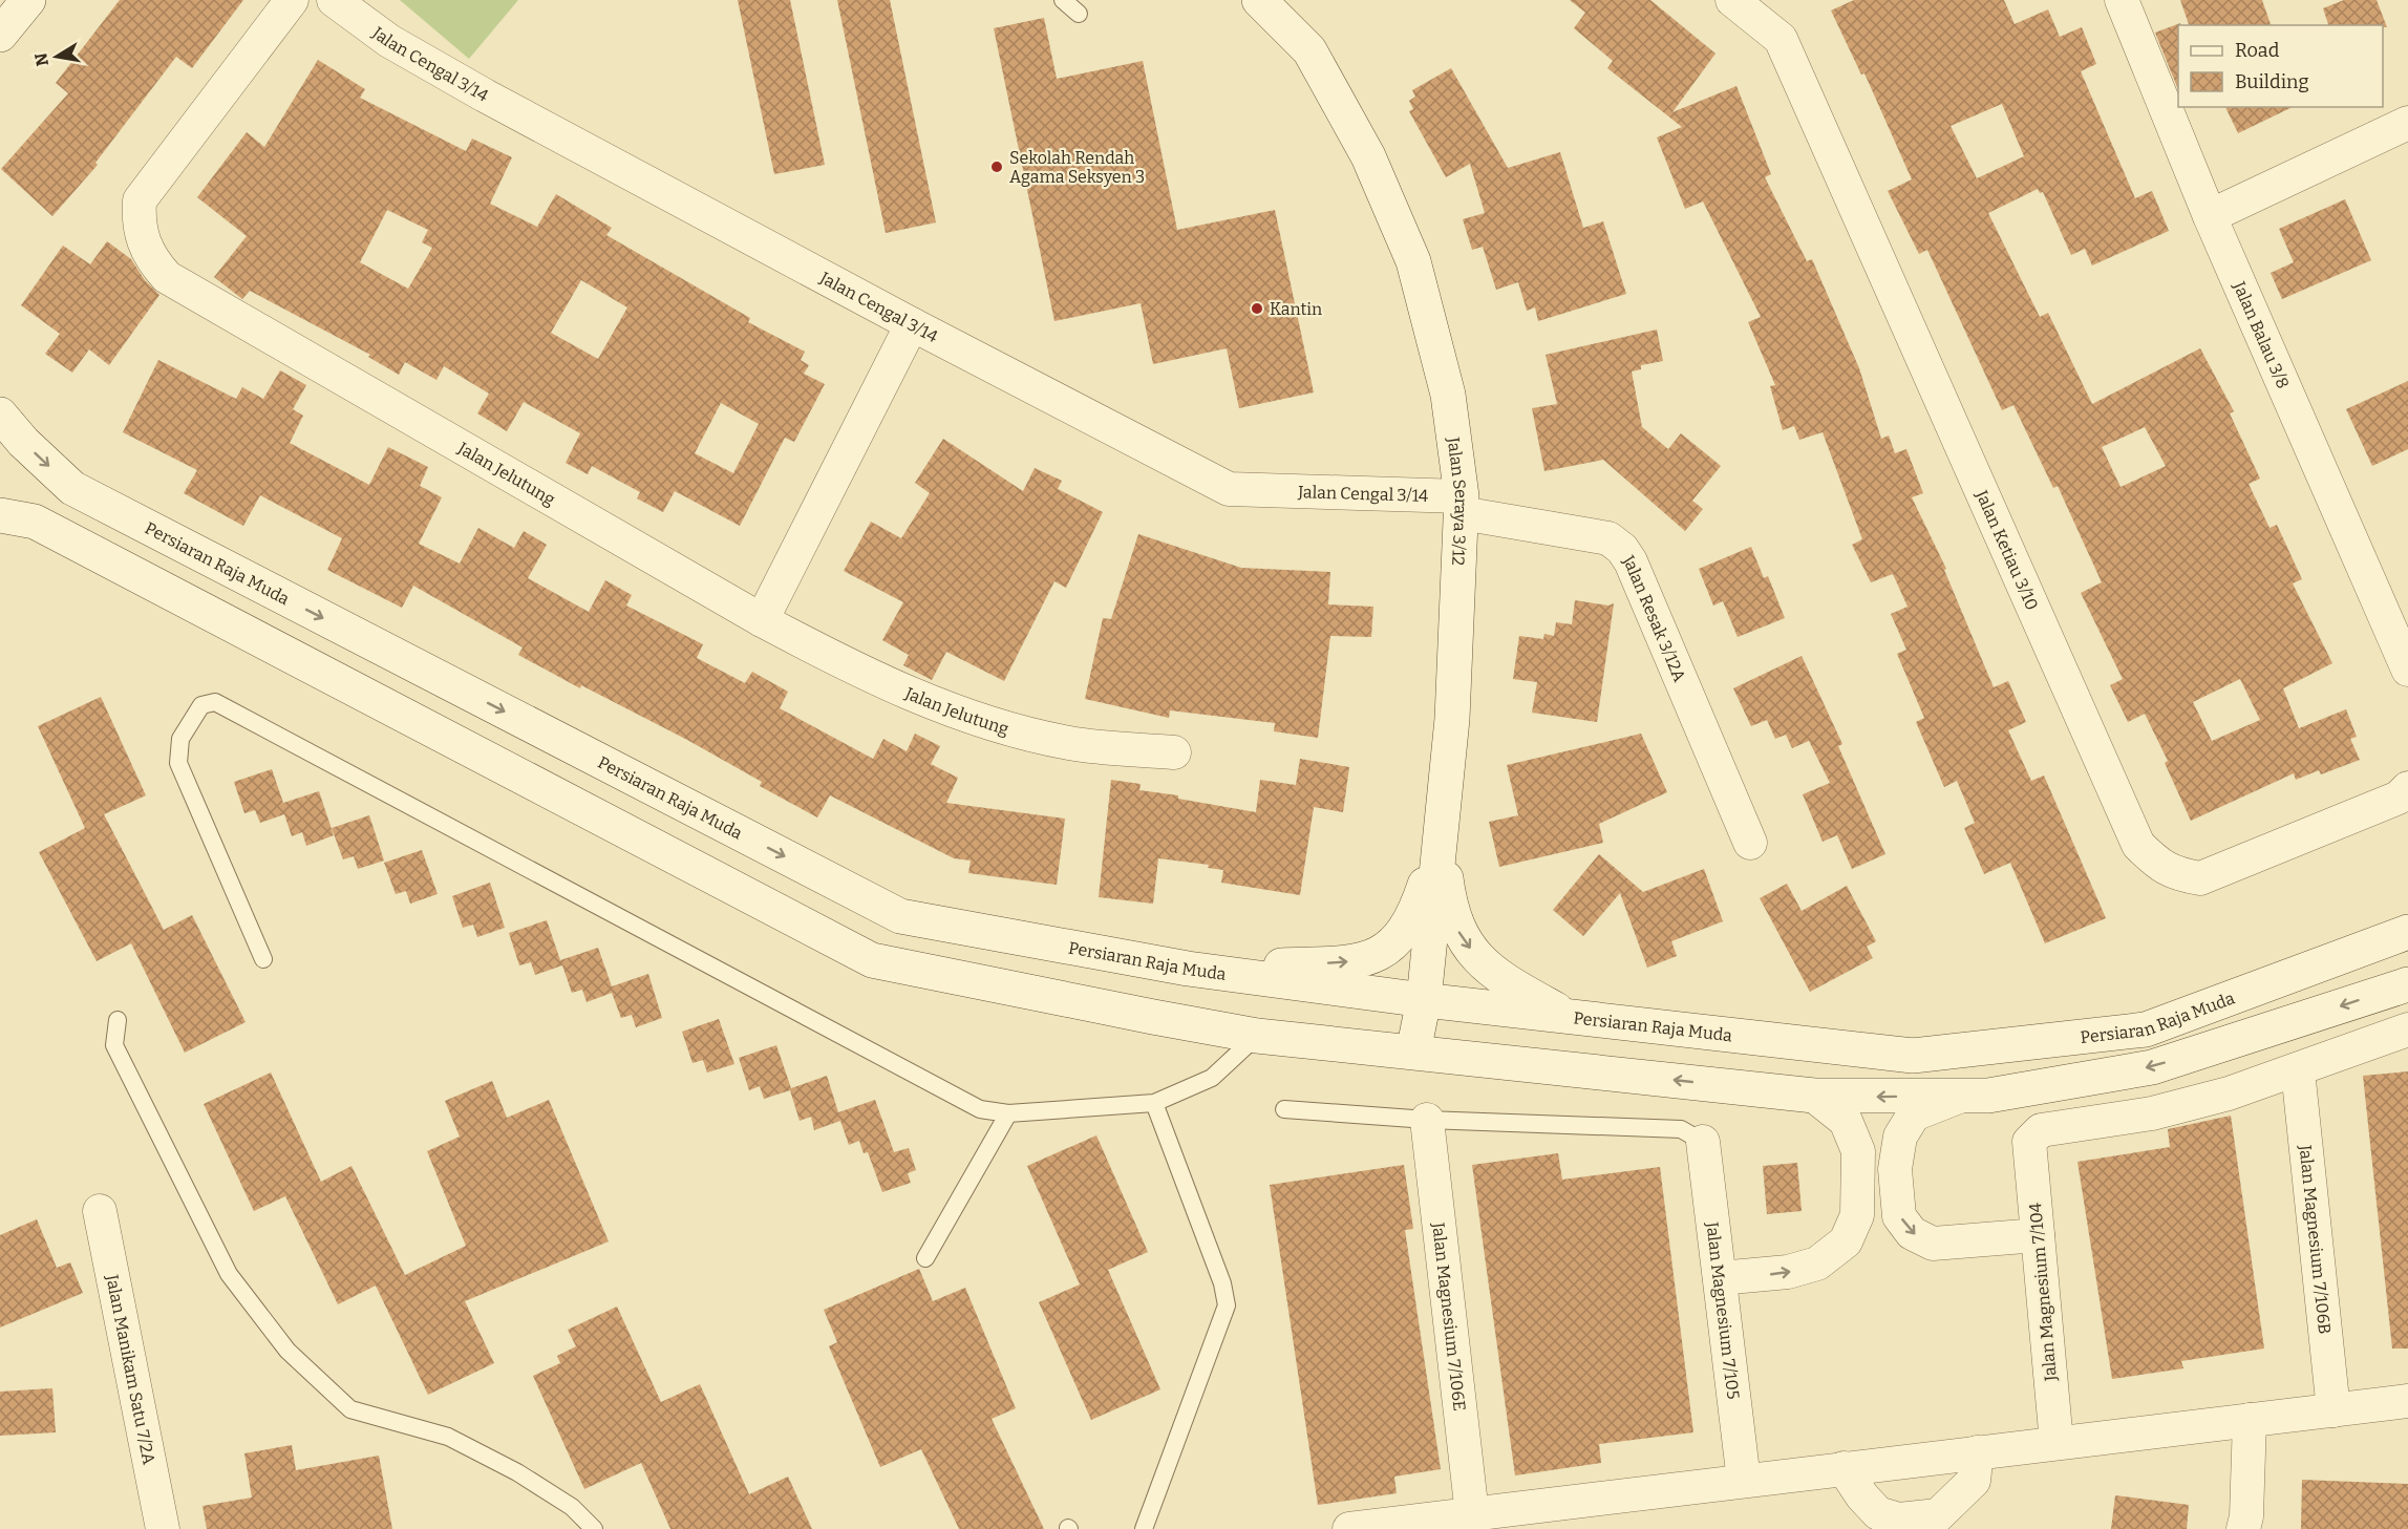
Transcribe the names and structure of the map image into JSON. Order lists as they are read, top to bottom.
{
  "streets": {
    "main road": ["Jalan Seraya 3/12", "Persiaran Raja Muda"],
    "street": [
      "Jalan Cengal 3/14",
      "Jalan Balau 3/8",
      "Jalan Jelutung",
      "Jalan Ketiau 3/10",
      "Jalan Resak 3/12A",
      "Jalan Magnesium 7/106B",
      "Jalan Magnesium 7/104",
      "Jalan Magnesium 7/105",
      "Jalan Magnesium 7/106E",
      "Jalan Manikam Satu 7/2A"
    ]
  },
  "crossings": [
    ["Jalan Cengal 3/14", "Jalan Seraya 3/12"],
    ["Jalan Cengal 3/14", "Jalan Resak 3/12A"],
    ["Jalan Seraya 3/12", "Persiaran Raja Muda"],
    ["Jalan Seraya 3/12", "Jalan Resak 3/12A"],
    ["Jalan Magnesium 7/106B", "Jalan Magnesium 7/104"]
  ],
  "places": ["Sekolah Rendah Agama Seksyen 3", "Kantin"],
  "legend": ["Road", "Building"],
  "north": "left"
}
